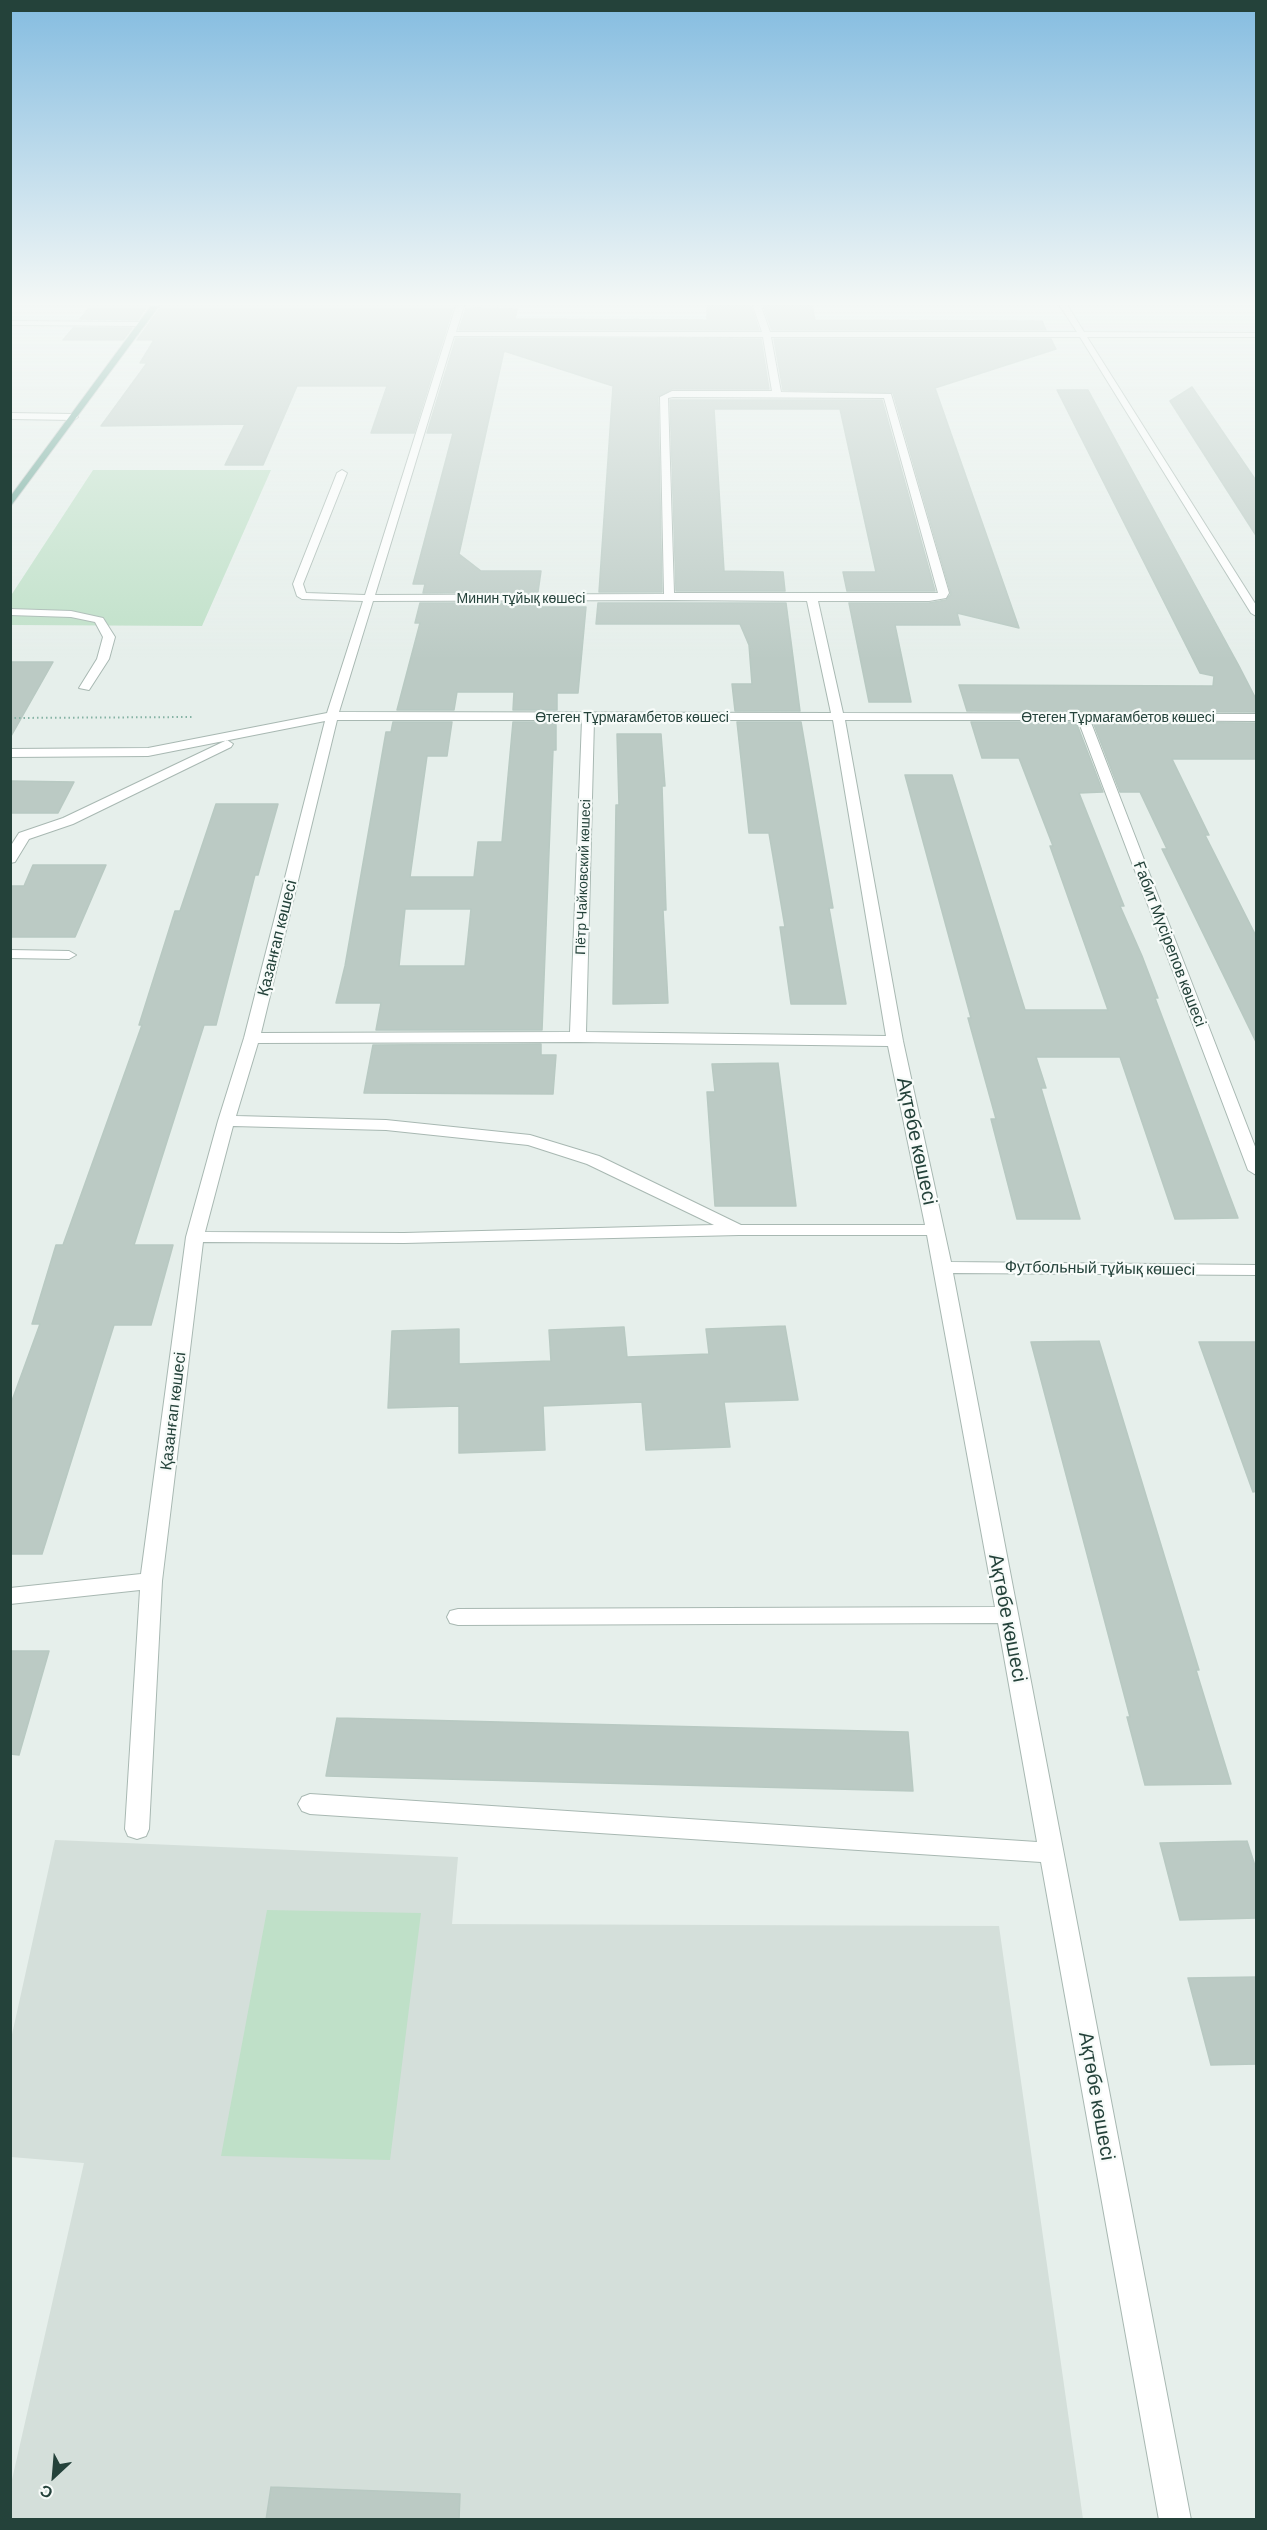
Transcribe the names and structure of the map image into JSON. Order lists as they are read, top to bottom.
{
  "streets": {
    "street": [
      "Минин тұйық көшесі",
      "Өтеген Тұрмағамбетов көшесі",
      "Пётр Чайковский көшесі",
      "Қазанғап көшесі",
      "Ғабит Мүсірепов көшесі",
      "Ақтөбе көшесі",
      "Футбольный тұйық көшесі"
    ]
  },
  "crossings": [
    ["Минин тұйық көшесі", "Қазанғап көшесі"],
    ["Өтеген Тұрмағамбетов көшесі", "Пётр Чайковский көшесі"],
    ["Өтеген Тұрмағамбетов көшесі", "Қазанғап көшесі"],
    ["Өтеген Тұрмағамбетов көшесі", "Ғабит Мүсірепов көшесі"],
    ["Өтеген Тұрмағамбетов көшесі", "Ақтөбе көшесі"],
    ["Ақтөбе көшесі", "Футбольный тұйық көшесі"]
  ],
  "north": "bottom left"
}
